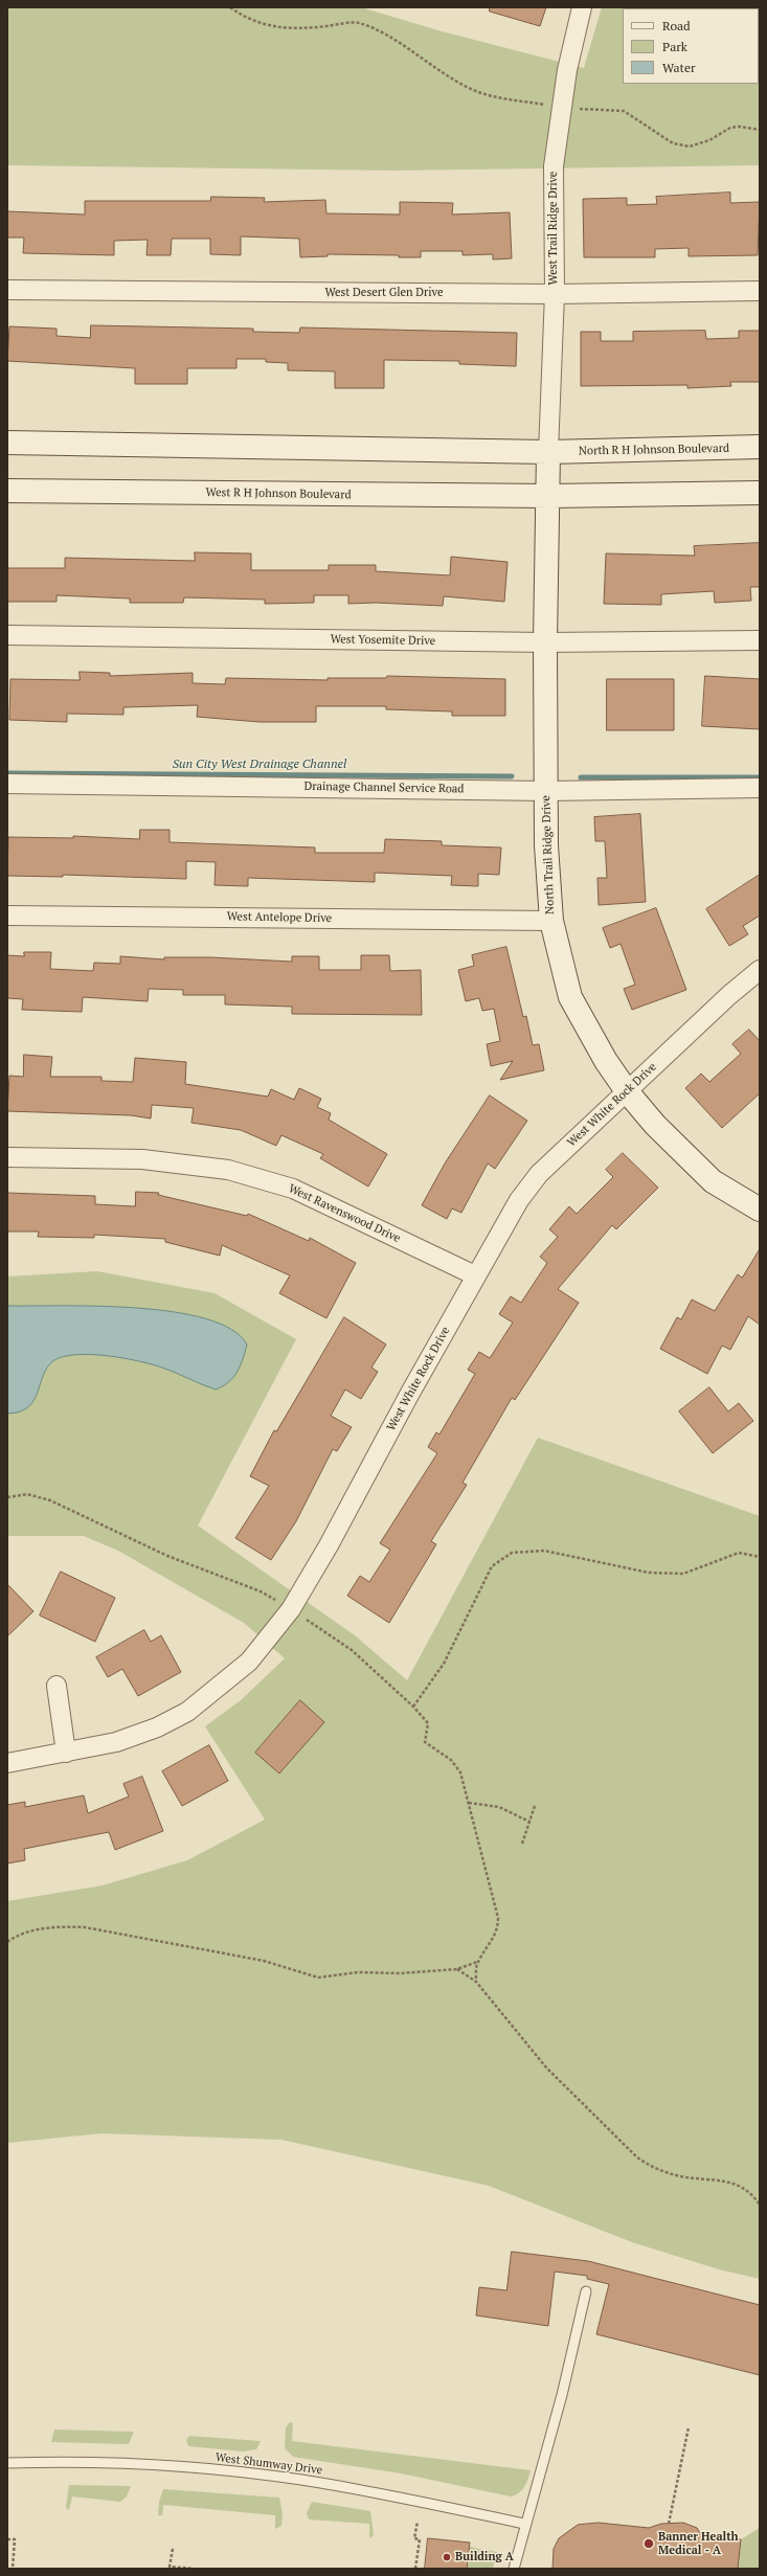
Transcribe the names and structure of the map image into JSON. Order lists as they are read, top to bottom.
{
  "streets": {
    "main road": ["North R H Johnson Boulevard", "West R H Johnson Boulevard", "North Trail Ridge Drive"],
    "street": [
      "West Trail Ridge Drive",
      "West Desert Glen Drive",
      "West Yosemite Drive",
      "Drainage Channel Service Road",
      "West Antelope Drive",
      "West White Rock Drive",
      "West Ravenswood Drive"
    ],
    "lane": ["West Shumway Drive"]
  },
  "crossings": [
    ["West Trail Ridge Drive", "West Desert Glen Drive"],
    ["West Trail Ridge Drive", "North R H Johnson Boulevard"],
    ["West Trail Ridge Drive", "North Trail Ridge Drive"],
    ["North R H Johnson Boulevard", "North Trail Ridge Drive"],
    ["West R H Johnson Boulevard", "North Trail Ridge Drive"],
    ["West Yosemite Drive", "North Trail Ridge Drive"],
    ["Drainage Channel Service Road", "North Trail Ridge Drive"],
    ["North Trail Ridge Drive", "West Antelope Drive"],
    ["North Trail Ridge Drive", "West White Rock Drive"],
    ["West White Rock Drive", "West Ravenswood Drive"]
  ],
  "water": ["Sun City West Drainage Channel"],
  "places": ["Banner Health Medical - A", "Building A"],
  "legend": ["Road", "Park", "Water"]
}
